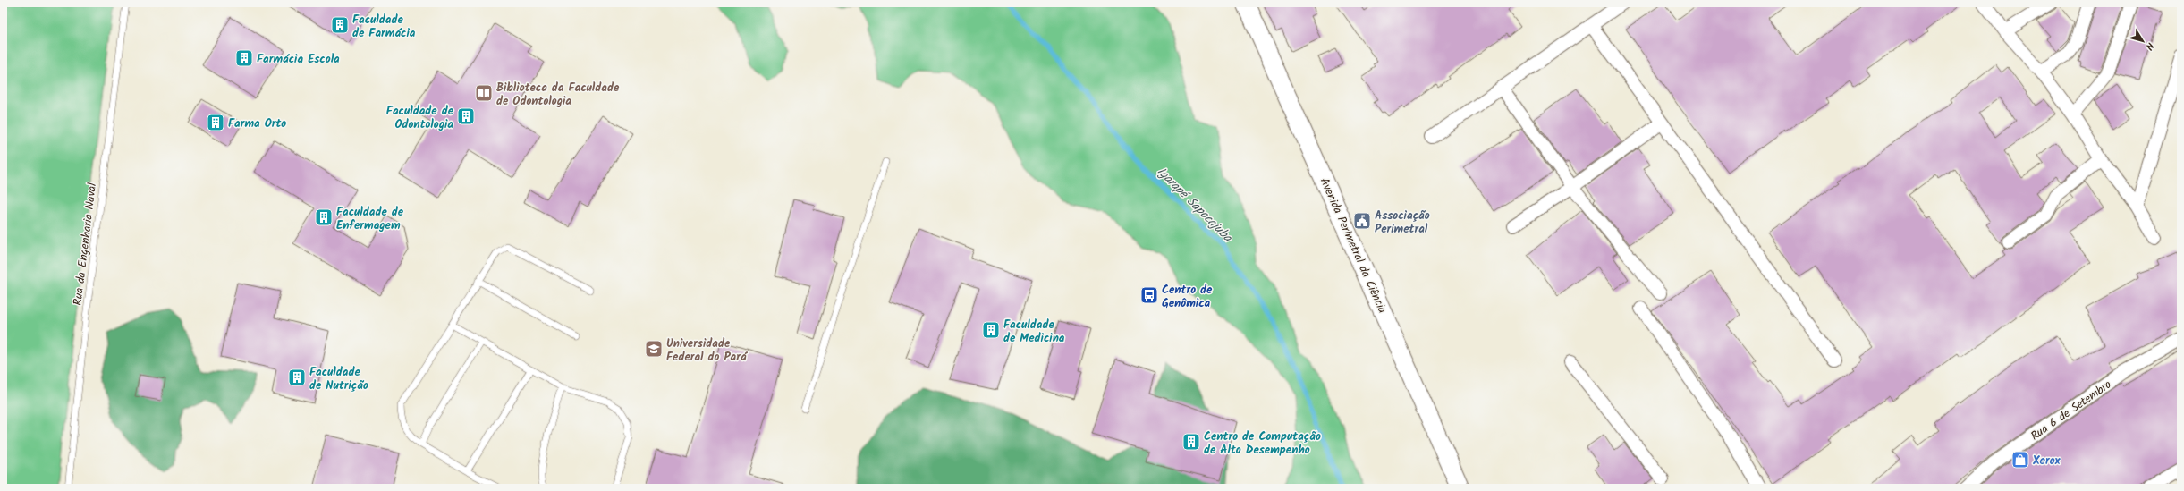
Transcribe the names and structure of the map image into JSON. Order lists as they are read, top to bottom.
{
  "streets": {
    "main road": ["Avenida Perimetral da Ciência"],
    "street": ["Rua 6 de Setembro"],
    "lane": ["Rua da Engenharia Naval"]
  },
  "water": ["Igarapé Sapocajuba"],
  "places": {
    "building": [
      "Faculdade de Farmácia",
      "Farmácia Escola",
      "Faculdade de Odontologia",
      "Farma Orto",
      "Faculdade de Enfermagem",
      "Faculdade de Medicina",
      "Faculdade de Nutrição",
      "Centro de Computação de Alto Desempenho"
    ],
    "library": ["Biblioteca da Faculdade de Odontologia"],
    "public building": ["Associação Perimetral"],
    "bus stop": ["Centro de Genômica"],
    "school or university": ["Universidade Federal do Pará"],
    "shop": ["Xerox"]
  },
  "north": "bottom right"
}
